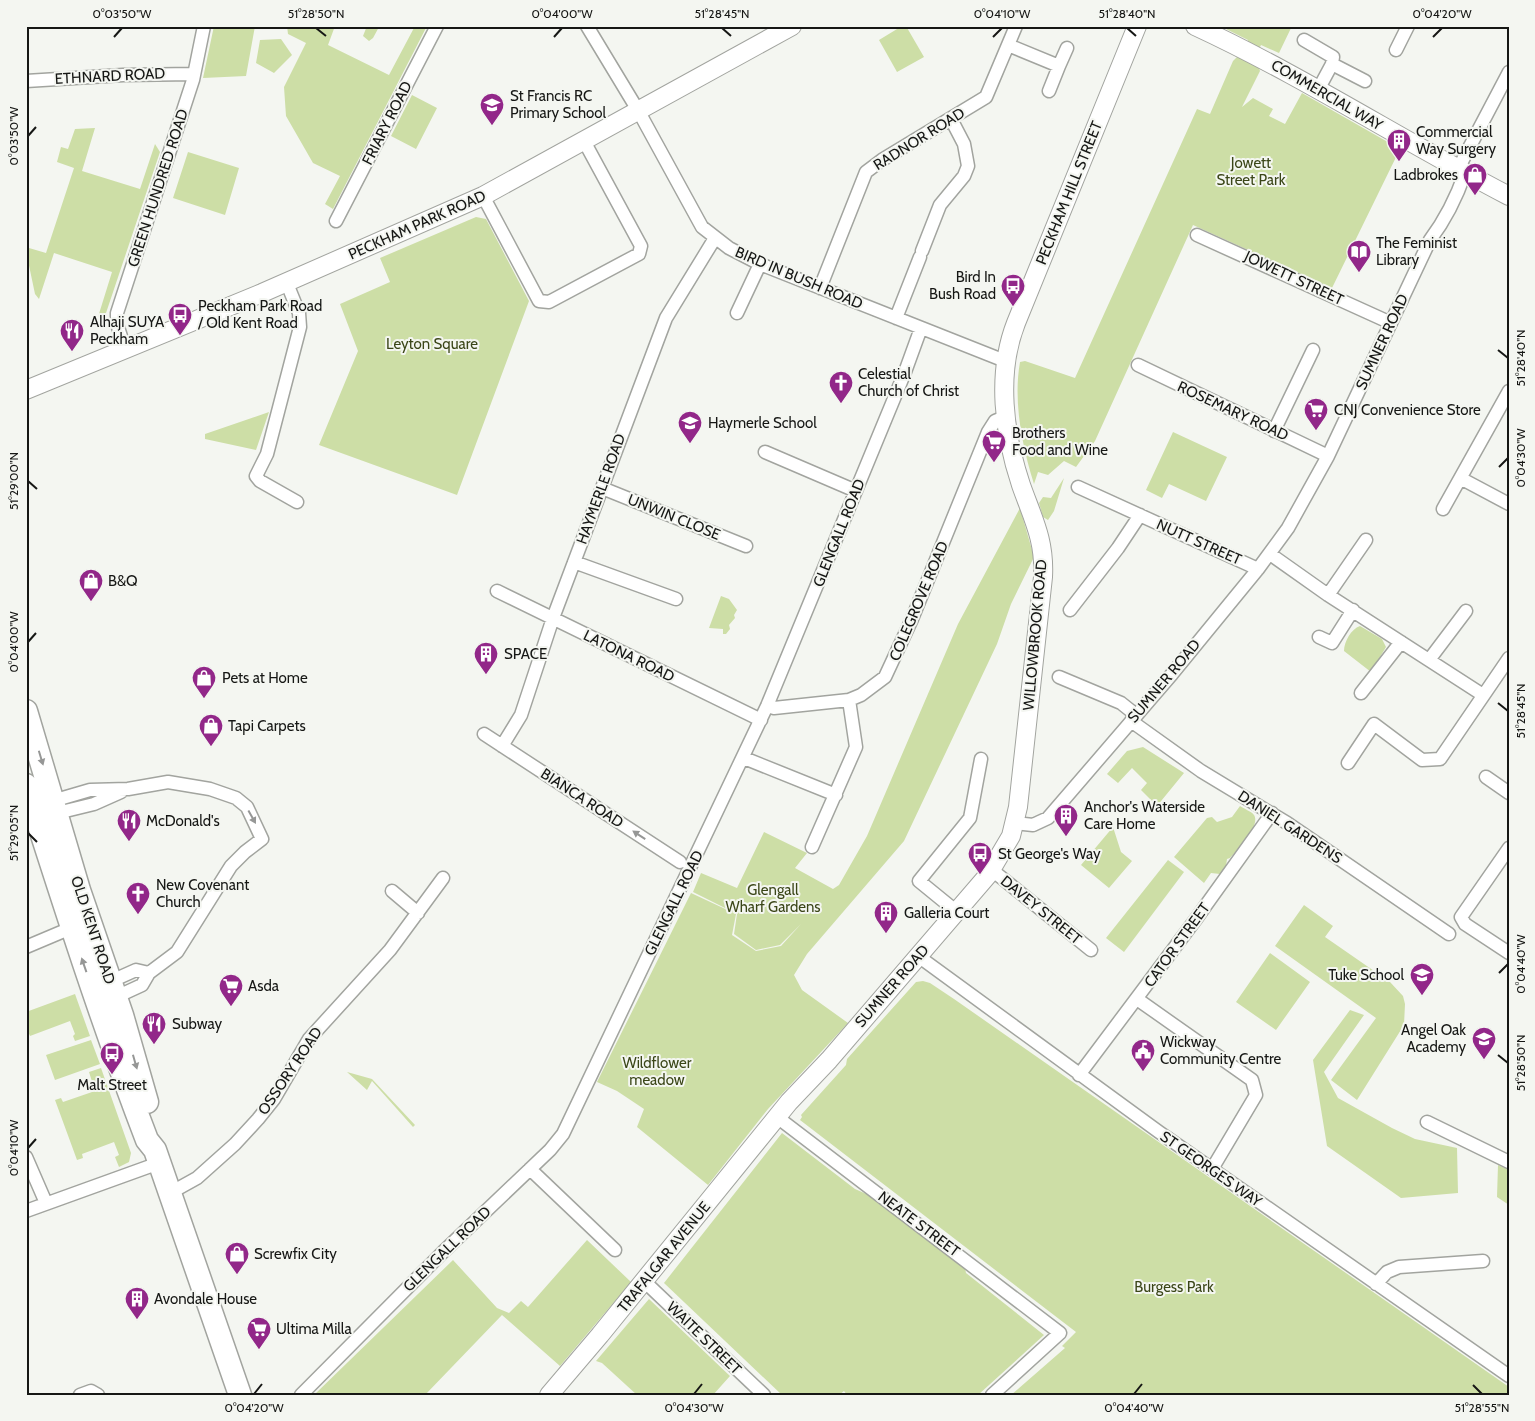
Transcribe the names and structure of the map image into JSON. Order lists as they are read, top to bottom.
{
  "streets": {
    "highway": ["OLD KENT ROAD"],
    "main road": [
      "COMMERCIAL WAY",
      "PECKHAM HILL STREET",
      "PECKHAM PARK ROAD",
      "SUMNER ROAD",
      "WILLOWBROOK ROAD",
      "TRAFALGAR AVENUE"
    ],
    "street": [
      "ETHNARD ROAD",
      "FRIARY ROAD",
      "RADNOR ROAD",
      "GREEN HUNDRED ROAD",
      "BIRD IN BUSH ROAD",
      "JOWETT STREET",
      "ROSEMARY ROAD",
      "HAYMERLE ROAD",
      "UNWIN CLOSE",
      "GLENGALL ROAD",
      "NUTT STREET",
      "COLEGROVE ROAD",
      "LATONA ROAD",
      "BIANCA ROAD",
      "DANIEL GARDENS",
      "DAVEY STREET",
      "CATOR STREET",
      "OSSORY ROAD",
      "ST GEORGES WAY",
      "NEATE STREET",
      "WAITE STREET"
    ]
  },
  "crossings": [
    ["ETHNARD ROAD", "GREEN HUNDRED ROAD"],
    ["COMMERCIAL WAY", "SUMNER ROAD"],
    ["RADNOR ROAD", "BIRD IN BUSH ROAD"],
    ["GREEN HUNDRED ROAD", "PECKHAM PARK ROAD"],
    ["PECKHAM HILL STREET", "BIRD IN BUSH ROAD"],
    ["PECKHAM HILL STREET", "WILLOWBROOK ROAD"],
    ["PECKHAM PARK ROAD", "BIRD IN BUSH ROAD"],
    ["BIRD IN BUSH ROAD", "HAYMERLE ROAD"],
    ["BIRD IN BUSH ROAD", "GLENGALL ROAD"],
    ["BIRD IN BUSH ROAD", "WILLOWBROOK ROAD"],
    ["JOWETT STREET", "SUMNER ROAD"],
    ["SUMNER ROAD", "ROSEMARY ROAD"],
    ["SUMNER ROAD", "NUTT STREET"],
    ["SUMNER ROAD", "WILLOWBROOK ROAD"],
    ["SUMNER ROAD", "DANIEL GARDENS"],
    ["SUMNER ROAD", "DAVEY STREET"],
    ["SUMNER ROAD", "ST GEORGES WAY"],
    ["SUMNER ROAD", "NEATE STREET"],
    ["SUMNER ROAD", "TRAFALGAR AVENUE"],
    ["HAYMERLE ROAD", "UNWIN CLOSE"],
    ["HAYMERLE ROAD", "LATONA ROAD"],
    ["HAYMERLE ROAD", "BIANCA ROAD"],
    ["GLENGALL ROAD", "COLEGROVE ROAD"],
    ["GLENGALL ROAD", "LATONA ROAD"],
    ["COLEGROVE ROAD", "WILLOWBROOK ROAD"],
    ["DANIEL GARDENS", "CATOR STREET"],
    ["OLD KENT ROAD", "OSSORY ROAD"],
    ["CATOR STREET", "ST GEORGES WAY"],
    ["NEATE STREET", "TRAFALGAR AVENUE"],
    ["TRAFALGAR AVENUE", "WAITE STREET"]
  ],
  "one_way": ["BIANCA ROAD"],
  "parks": [
    "Jowett Street Park",
    "Leyton Square",
    "Glengall Wharf Gardens",
    "Wildflower meadow",
    "Burgess Park"
  ],
  "places": {
    "school or university": [
      "St Francis RC Primary School",
      "Haymerle School",
      "Tuke School",
      "Angel Oak Academy"
    ],
    "building": [
      "Commercial Way Surgery",
      "SPACE",
      "Anchor's Waterside Care Home",
      "Galleria Court",
      "Avondale House"
    ],
    "shop": [
      "Ladbrokes",
      "B&Q",
      "Pets at Home",
      "Tapi Carpets",
      "Screwfix City"
    ],
    "library": ["The Feminist Library"],
    "bus stop": [
      "Bird In Bush Road",
      "Peckham Park Road / Old Kent Road",
      "St George's Way",
      "Malt Street"
    ],
    "restaurant": ["Alhaji SUYA Peckham", "McDonald's", "Subway"],
    "church": ["Celestial Church of Christ", "New Covenant Church"],
    "supermarket": [
      "CNJ Convenience Store",
      "Brothers Food and Wine",
      "Asda",
      "Ultima Milla"
    ],
    "public building": ["Wickway Community Centre"]
  },
  "coordinates": [
    "0°03'50\"W",
    "51°28'50\"N",
    "0°04'00\"W",
    "51°28'45\"N",
    "0°04'10\"W",
    "51°28'40\"N",
    "0°04'20\"W",
    "0°04'30\"W",
    "51°29'00\"N",
    "51°29'05\"N",
    "0°04'40\"W",
    "51°28'55\"N"
  ]
}
